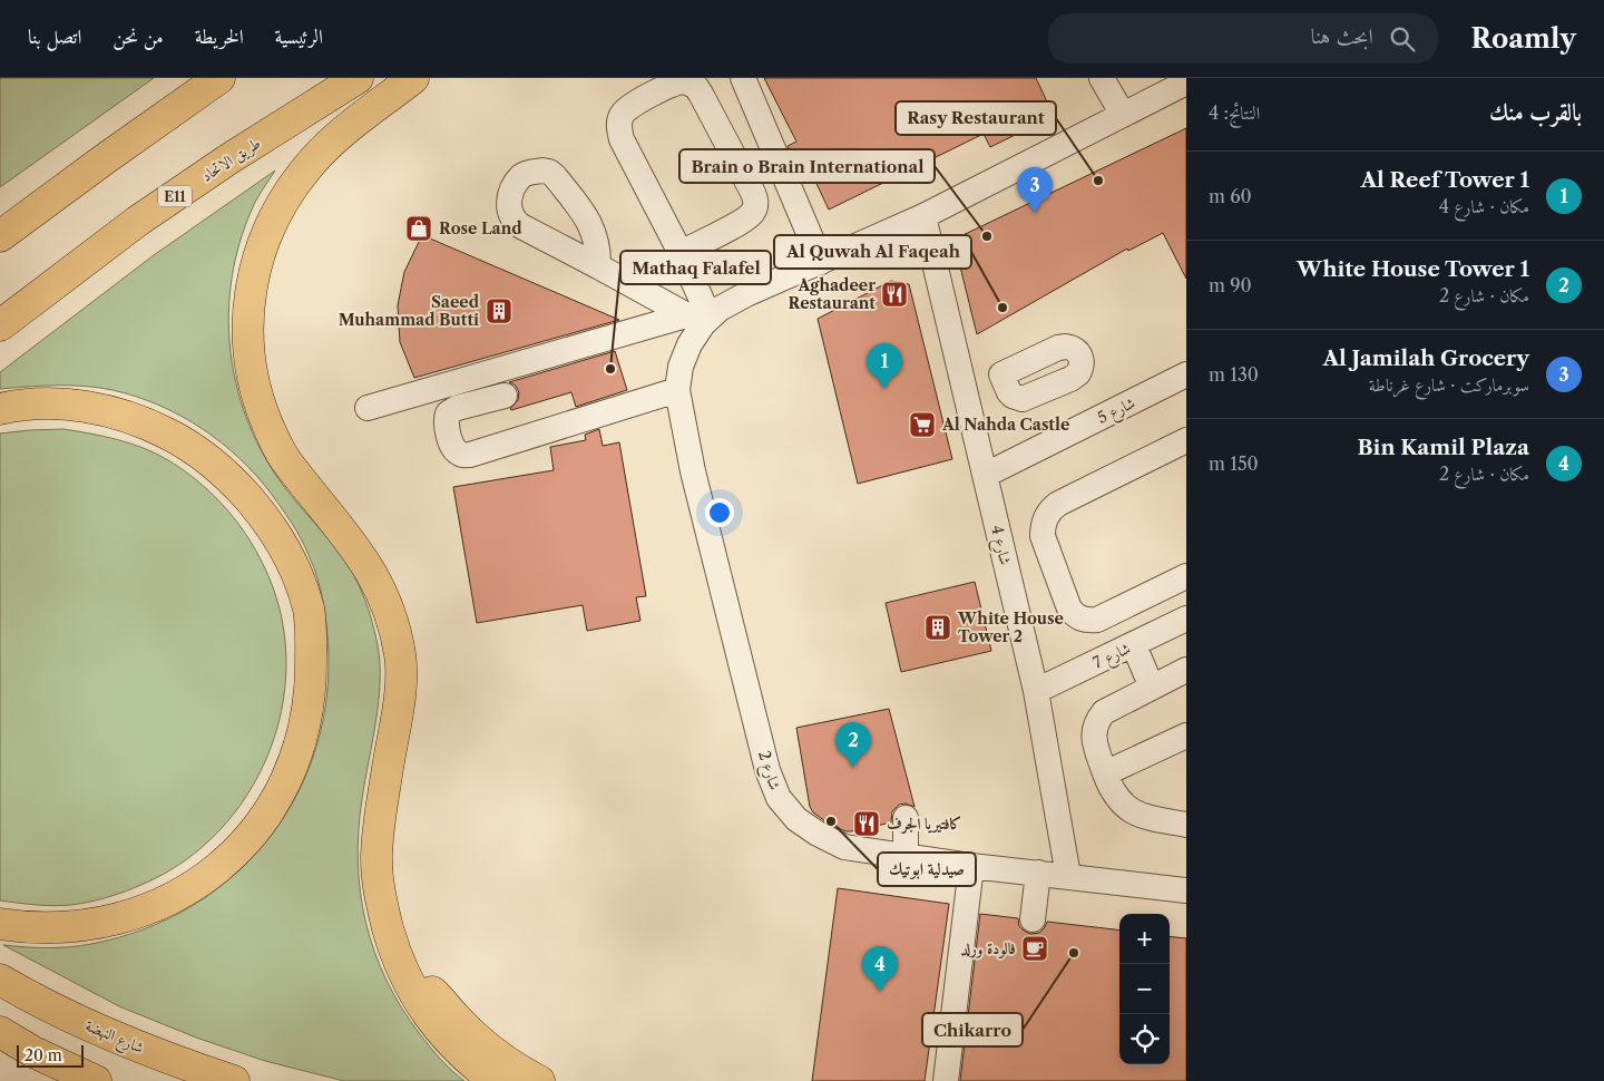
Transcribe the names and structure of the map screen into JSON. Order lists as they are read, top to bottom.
{
  "streets": {
    "main road": ["طريق الاتحاد", "E11", "شارع النهضة"],
    "street": [
      "شارع 5",
      "شارع 4",
      "شارع 7",
      "شارع 2"
    ]
  },
  "crossings": [
    ["شارع 5", "شارع 4"],
    ["شارع 4", "شارع 7"],
    ["شارع 4", "شارع 2"]
  ],
  "places": {
    "other": [
      "Rasy Restaurant",
      "Brain o Brain International",
      "Al Quwah Al Faqeah",
      "Mathaq Falafel",
      "صيدلية ابوتيك",
      "Chikarro"
    ],
    "shop": ["Rose Land"],
    "restaurant": ["Aghadeer Restaurant", "كافتيريا الجرف"],
    "building": ["Saeed Muhammad Butti", "White House Tower 2"],
    "supermarket": ["Al Nahda Castle"],
    "cafe": ["فالودة ورلد"]
  },
  "scale_bar": "20 m",
  "page": {
    "header": "Roamly",
    "search": "ابحث هنا",
    "nav": [
      "الرئيسية",
      "الخريطة",
      "من نحن",
      "اتصل بنا"
    ],
    "heading": ["بالقرب منك", "النتائج: 4"],
    "list": [
      {
        "mark": "1",
        "name": "Al Reef Tower 1",
        "note": "مكان · شارع 4",
        "value": "60 m"
      },
      {
        "mark": "2",
        "name": "White House Tower 1",
        "note": "مكان · شارع 2",
        "value": "90 m"
      },
      {
        "mark": "3",
        "name": "Al Jamilah Grocery",
        "note": "سوبرماركت · شارع غرناطة",
        "value": "130 m"
      },
      {
        "mark": "4",
        "name": "Bin Kamil Plaza",
        "note": "مكان · شارع 2",
        "value": "150 m"
      }
    ],
    "pins": [
      "3",
      "1",
      "2",
      "4"
    ],
    "map_buttons": ["+", "−"],
    "scale": "20 m"
  }
}
